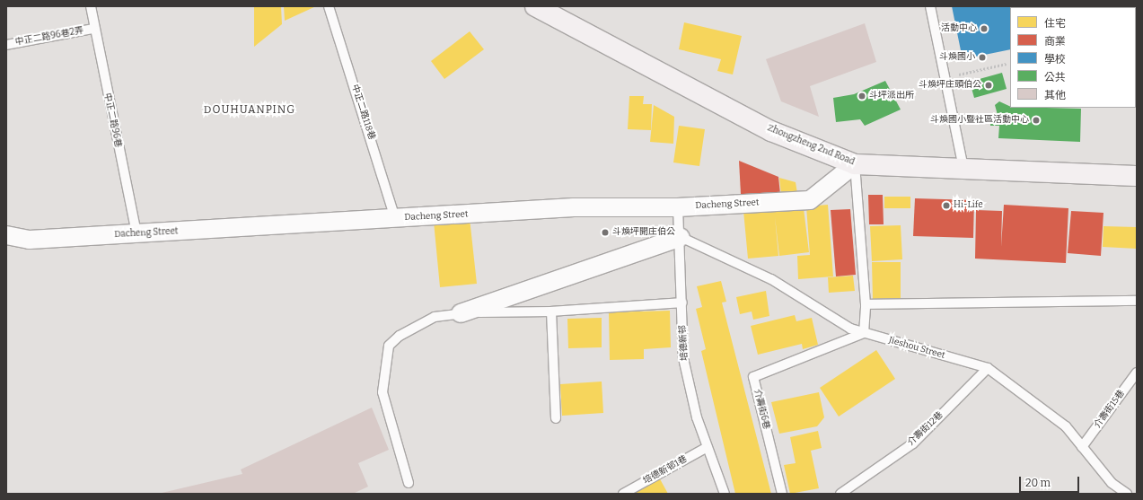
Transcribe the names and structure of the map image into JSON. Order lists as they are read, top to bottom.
{
  "streets": {
    "main road": ["Zhongzheng 2nd Road"],
    "street": ["Dacheng Street"],
    "lane": [
      "中正二路96巷2弄",
      "中正二路118巷",
      "中正二路96巷",
      "培德新邨",
      "Jieshou Street",
      "介壽街6巷",
      "介壽街15巷",
      "介壽街12巷",
      "培德新邨1巷"
    ]
  },
  "crossings": [
    ["中正二路96巷2弄", "中正二路96巷"],
    ["中正二路118巷", "Dacheng Street"],
    ["中正二路96巷", "Dacheng Street"],
    ["Zhongzheng 2nd Road", "Dacheng Street"],
    ["Dacheng Street", "培德新邨"],
    ["培德新邨", "Jieshou Street"],
    ["培德新邨", "培德新邨1巷"],
    ["Jieshou Street", "介壽街6巷"],
    ["Jieshou Street", "介壽街15巷"],
    ["Jieshou Street", "介壽街12巷"]
  ],
  "districts": ["DOUHUANPING"],
  "places": [
    "活動中心",
    "斗煥國小",
    "斗煥坪庄頭伯公",
    "斗坪派出所",
    "斗煥國小暨社區活動中心",
    "Hi-Life",
    "斗煥坪開庄伯公"
  ],
  "legend": [
    "住宅",
    "商業",
    "學校",
    "公共",
    "其他"
  ],
  "scale_bar": "20 m"
}
